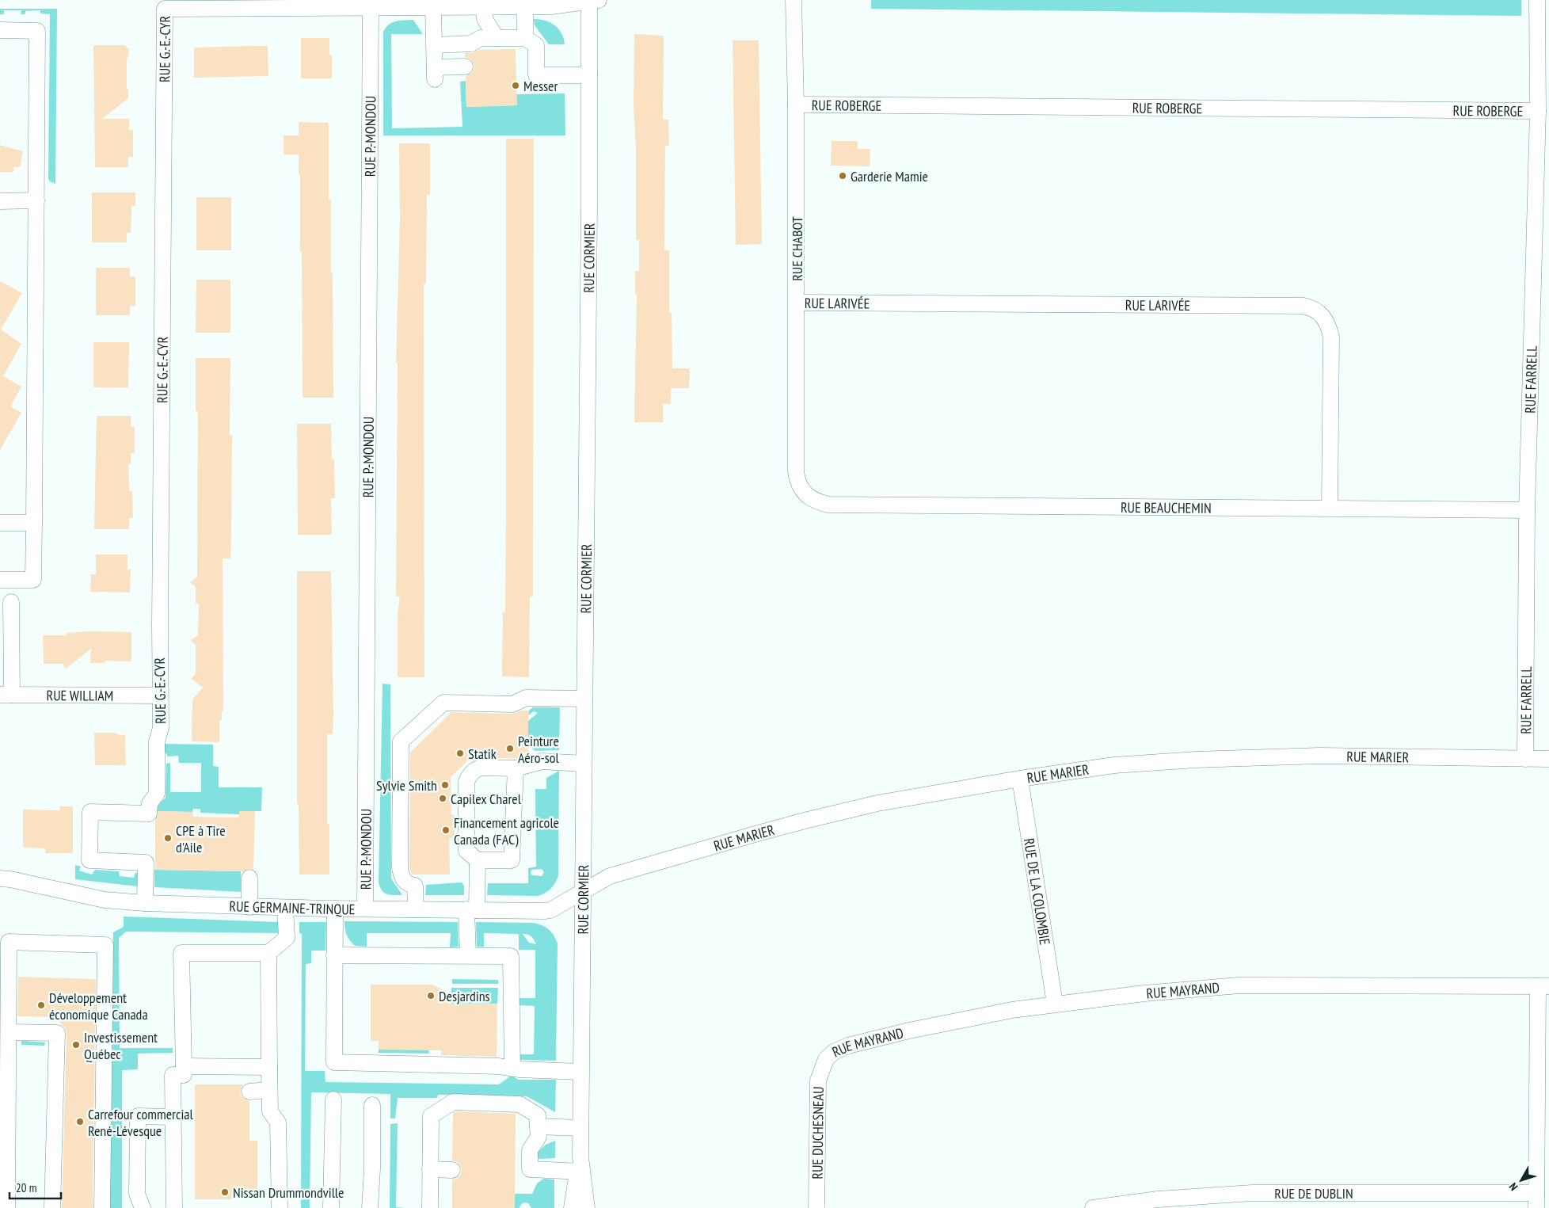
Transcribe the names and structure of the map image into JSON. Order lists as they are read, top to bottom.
{
  "streets": {
    "street": [
      "RUE G.-E.-CYR",
      "RUE ROBERGE",
      "RUE P.-MONDOU",
      "RUE CHABOT",
      "RUE CORMIER",
      "RUE LARIVÉE",
      "RUE FARRELL",
      "RUE BEAUCHEMIN",
      "RUE WILLIAM",
      "RUE MARIER",
      "RUE DE LA COLOMBIE",
      "RUE GERMAINE-TRINQUE",
      "RUE MAYRAND",
      "RUE DUCHESNEAU",
      "RUE DE DUBLIN"
    ]
  },
  "crossings": [
    ["RUE G.-E.-CYR", "RUE WILLIAM"],
    ["RUE G.-E.-CYR", "RUE GERMAINE-TRINQUE"],
    ["RUE ROBERGE", "RUE CHABOT"],
    ["RUE ROBERGE", "RUE FARRELL"],
    ["RUE P.-MONDOU", "RUE GERMAINE-TRINQUE"],
    ["RUE CHABOT", "RUE LARIVÉE"],
    ["RUE CHABOT", "RUE BEAUCHEMIN"],
    ["RUE CORMIER", "RUE MARIER"],
    ["RUE CORMIER", "RUE GERMAINE-TRINQUE"],
    ["RUE LARIVÉE", "RUE BEAUCHEMIN"],
    ["RUE FARRELL", "RUE BEAUCHEMIN"],
    ["RUE FARRELL", "RUE MARIER"],
    ["RUE MARIER", "RUE DE LA COLOMBIE"],
    ["RUE MARIER", "RUE GERMAINE-TRINQUE"],
    ["RUE DE LA COLOMBIE", "RUE MAYRAND"],
    ["RUE MAYRAND", "RUE DUCHESNEAU"]
  ],
  "places": [
    "Messer",
    "Garderie Mamie",
    "Peinture Aéro-sol",
    "Statik",
    "Sylvie Smith",
    "Capilex Charel",
    "Financement agricole Canada (FAC)",
    "CPE à Tire d'Aile",
    "Desjardins",
    "Développement économique Canada",
    "Investissement Québec",
    "Carrefour commercial René-Lévesque",
    "Nissan Drummondville"
  ],
  "scale_bar": "20 m",
  "north": "bottom left"
}
